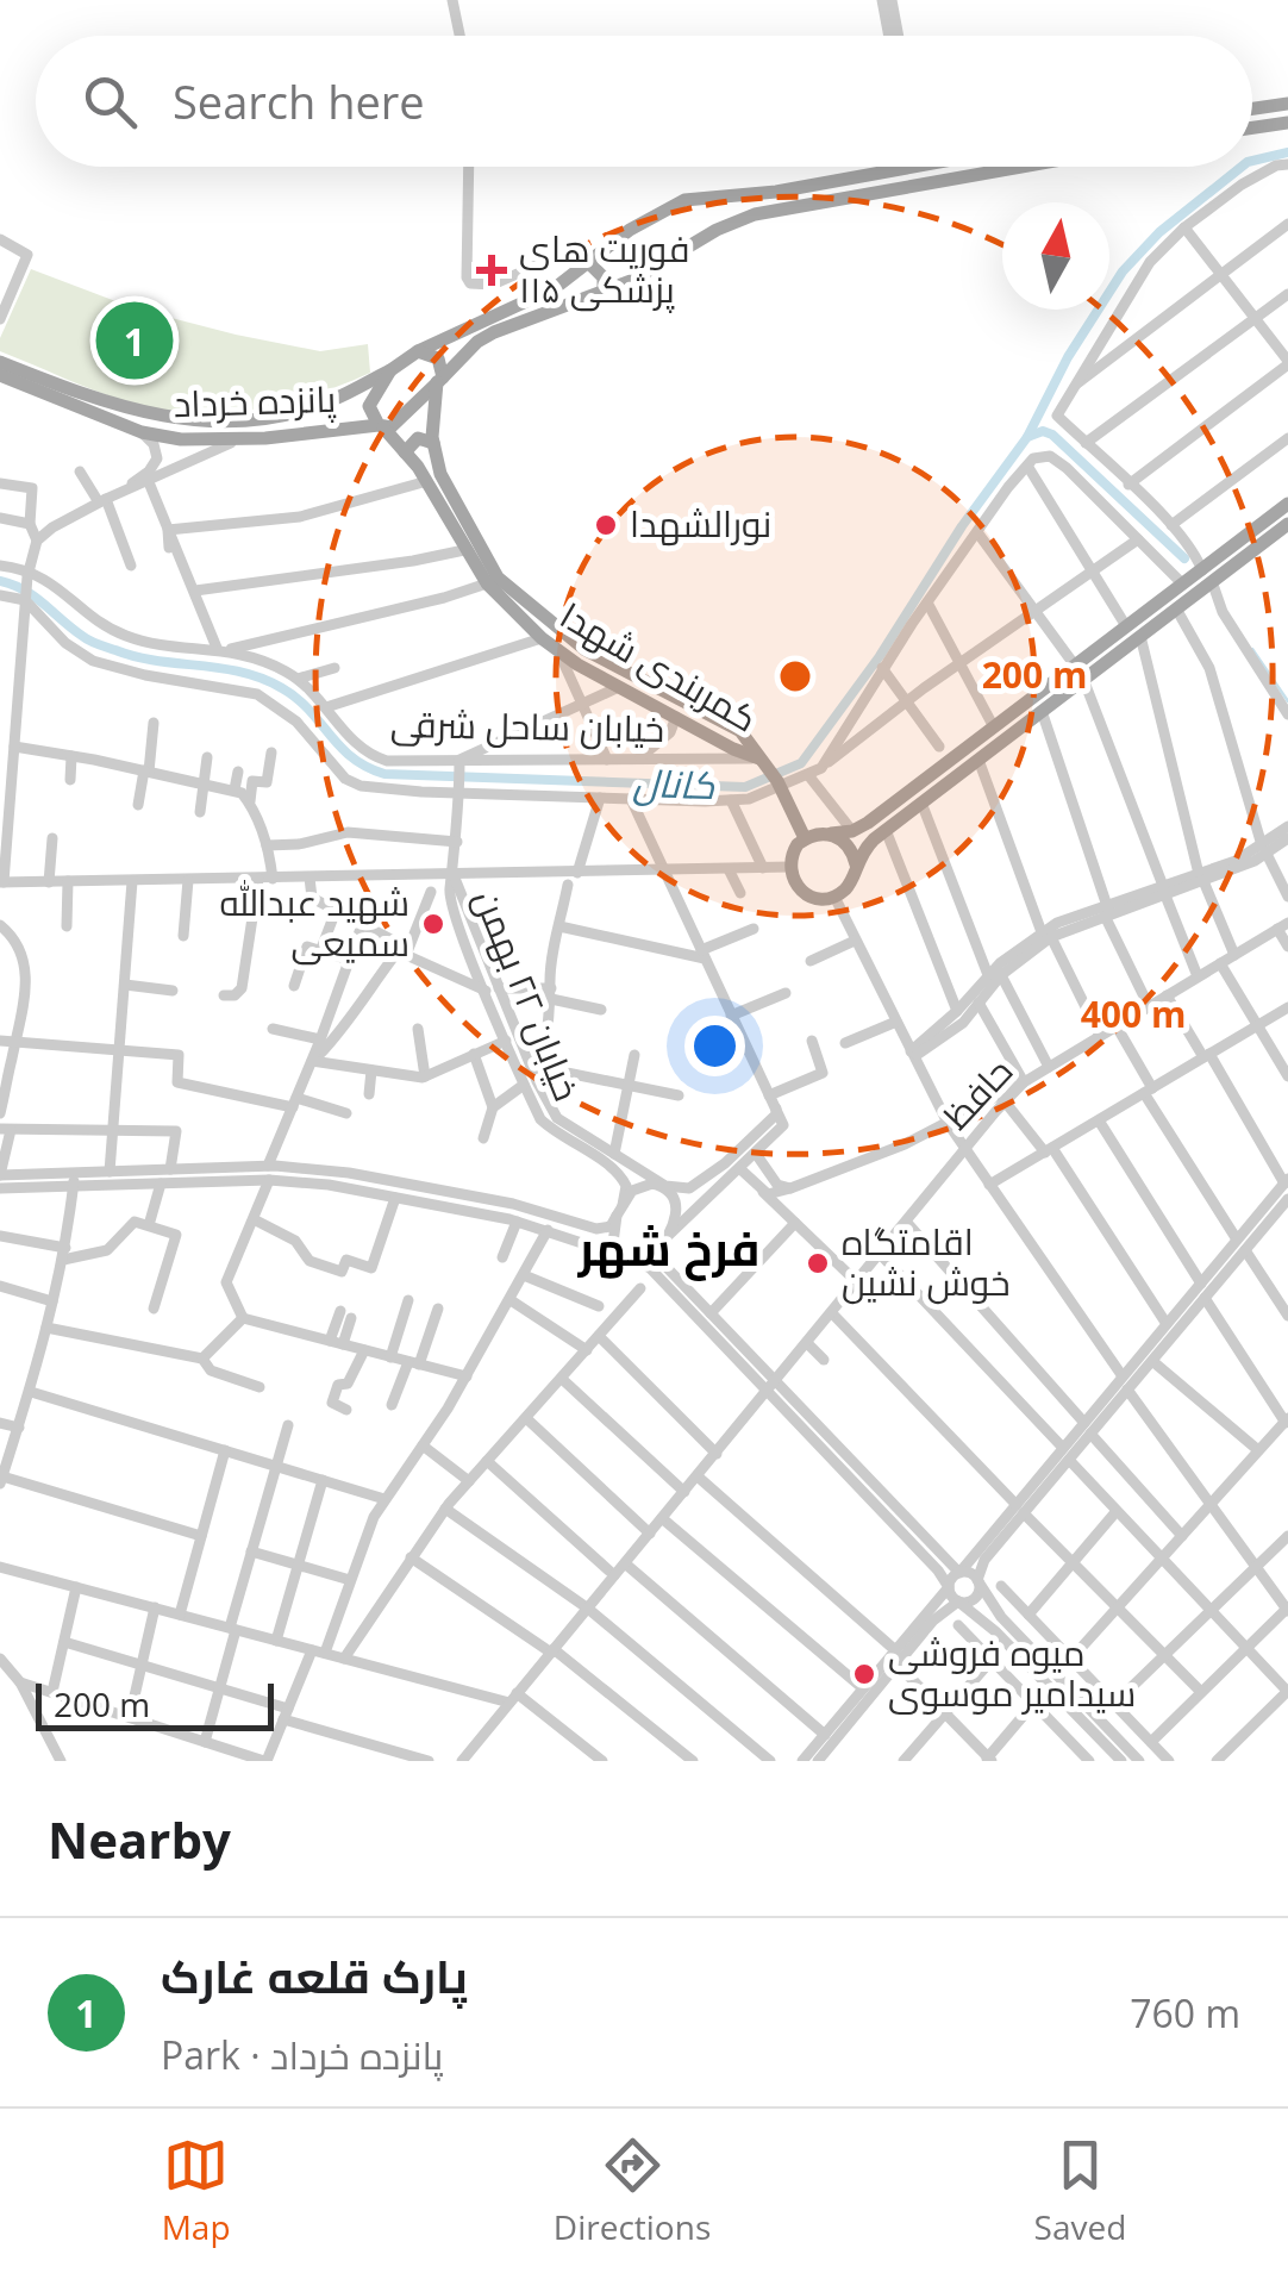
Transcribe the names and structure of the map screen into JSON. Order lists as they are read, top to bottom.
{
  "streets": {
    "main road": ["پانزده خرداد", "کمربندی شهدا"],
    "street": ["خیابان ساحل شرقی", "خیابان ۲۲ بهمن", "حافظ"]
  },
  "crossings": [
    ["پانزده خرداد", "کمربندی شهدا"],
    ["کمربندی شهدا", "خیابان ساحل شرقی"],
    ["خیابان ساحل شرقی", "خیابان ۲۲ بهمن"]
  ],
  "districts": ["فرخ شهر"],
  "water": ["کانال"],
  "places": {
    "health": ["فوریت های پزشکی ۱۱۵"],
    "other": [
      "نورالشهدا",
      "شهید عبدالله سمیعی",
      "اقامتگاه خوش نشین",
      "میوه فروشی سیدامیر موسوی"
    ]
  },
  "scale_bar": "200 m",
  "north": "top",
  "page": {
    "search": "Search here",
    "pins": "1",
    "scale": "200 m",
    "heading": "Nearby",
    "list": [
      {
        "mark": "1",
        "name": "پارک قلعه غارک",
        "note": "Park · پانزده خرداد",
        "value": "760 m"
      }
    ],
    "nav": ["Map", "Directions", "Saved"]
  },
  "rings": ["200 m", "400 m"]
}
